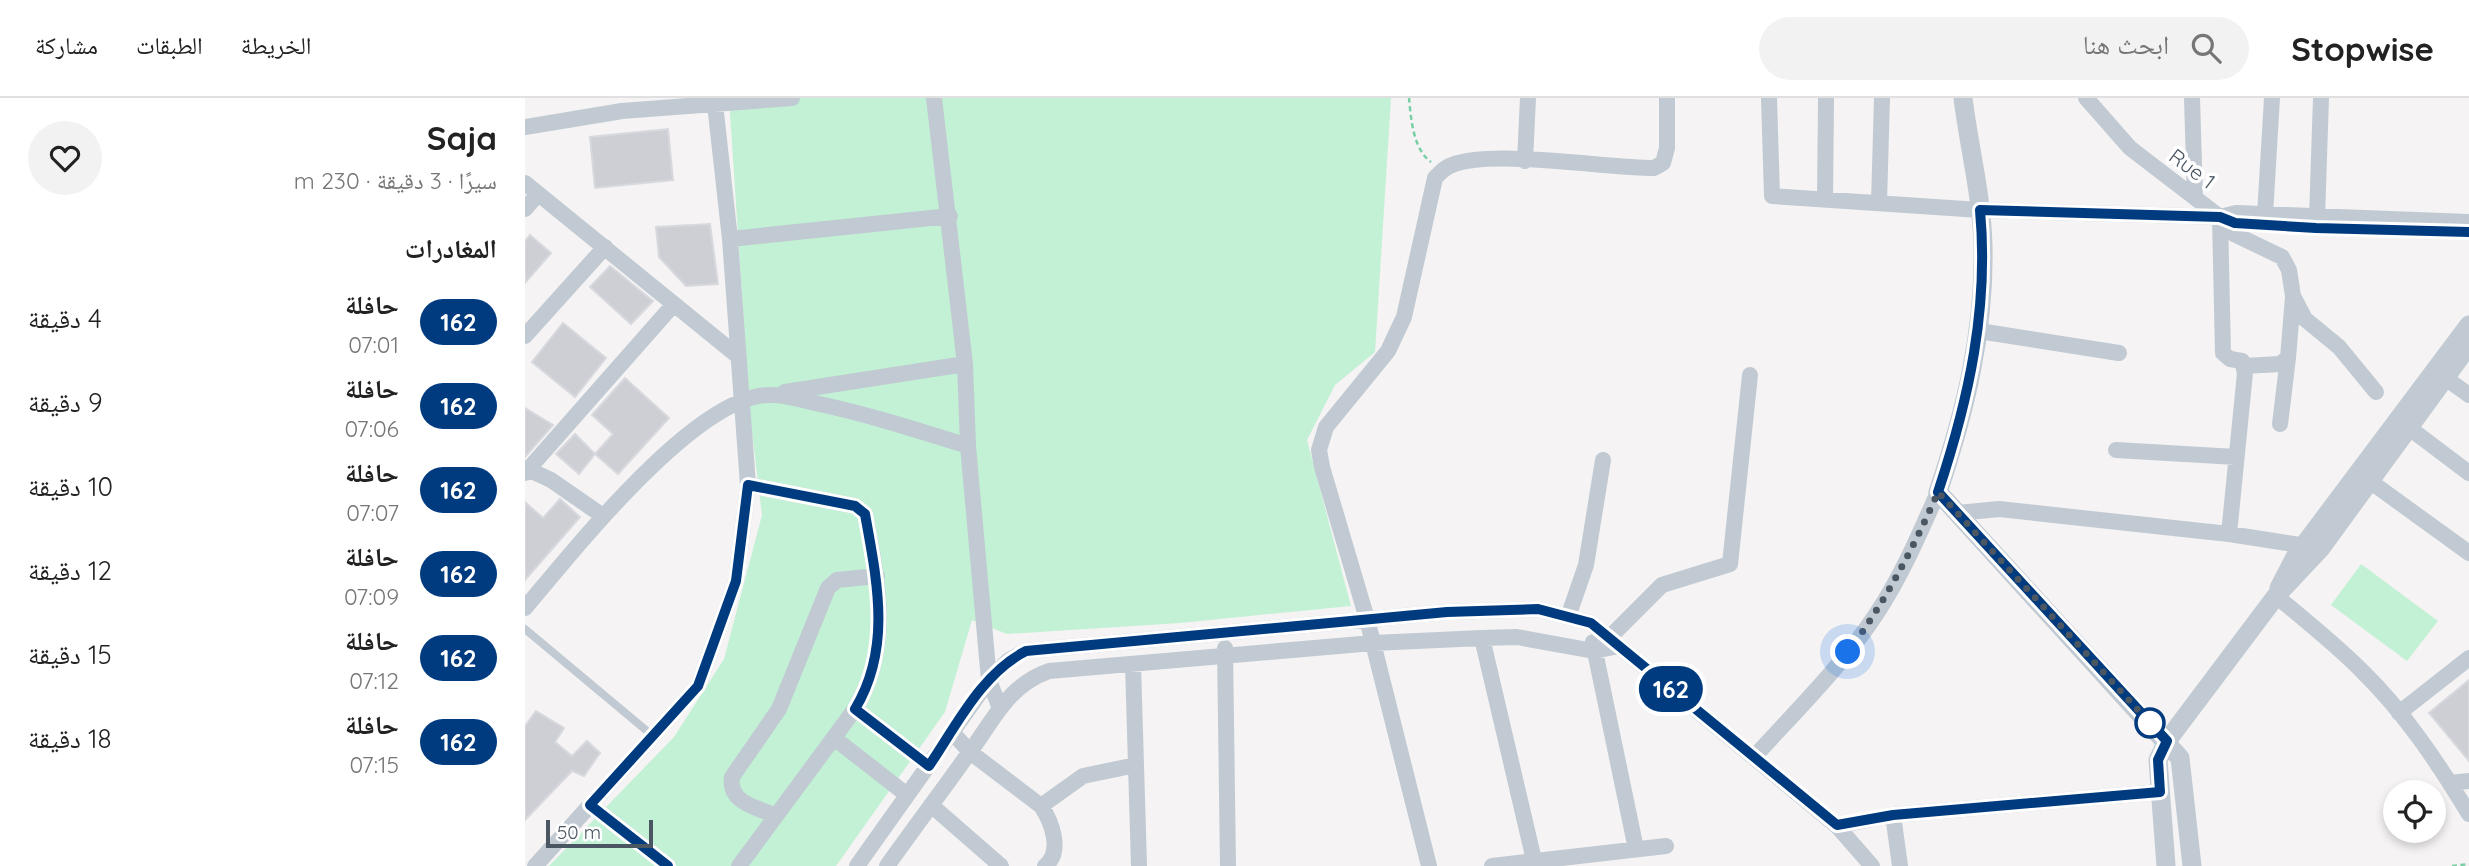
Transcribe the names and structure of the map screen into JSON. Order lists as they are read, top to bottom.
{
  "streets": {
    "street": ["Rue 1"]
  },
  "lines": ["bus line 162"],
  "scale_bar": "50 m",
  "page": {
    "header": "Stopwise",
    "search": "ابحث هنا",
    "nav": ["الخريطة", "الطبقات", "مشاركة"],
    "on_map": "162",
    "heading": [
      ["Saja", "سيرًا · 3 دقيقة · 230 m"],
      "المغادرات"
    ],
    "list": [
      {
        "mark": "162",
        "name": "حافلة",
        "note": "07:01",
        "value": "4 دقيقة"
      },
      {
        "mark": "162",
        "name": "حافلة",
        "note": "07:06",
        "value": "9 دقيقة"
      },
      {
        "mark": "162",
        "name": "حافلة",
        "note": "07:07",
        "value": "10 دقيقة"
      },
      {
        "mark": "162",
        "name": "حافلة",
        "note": "07:09",
        "value": "12 دقيقة"
      },
      {
        "mark": "162",
        "name": "حافلة",
        "note": "07:12",
        "value": "15 دقيقة"
      },
      {
        "mark": "162",
        "name": "حافلة",
        "note": "07:15",
        "value": "18 دقيقة"
      }
    ],
    "scale": "50 m"
  }
}
